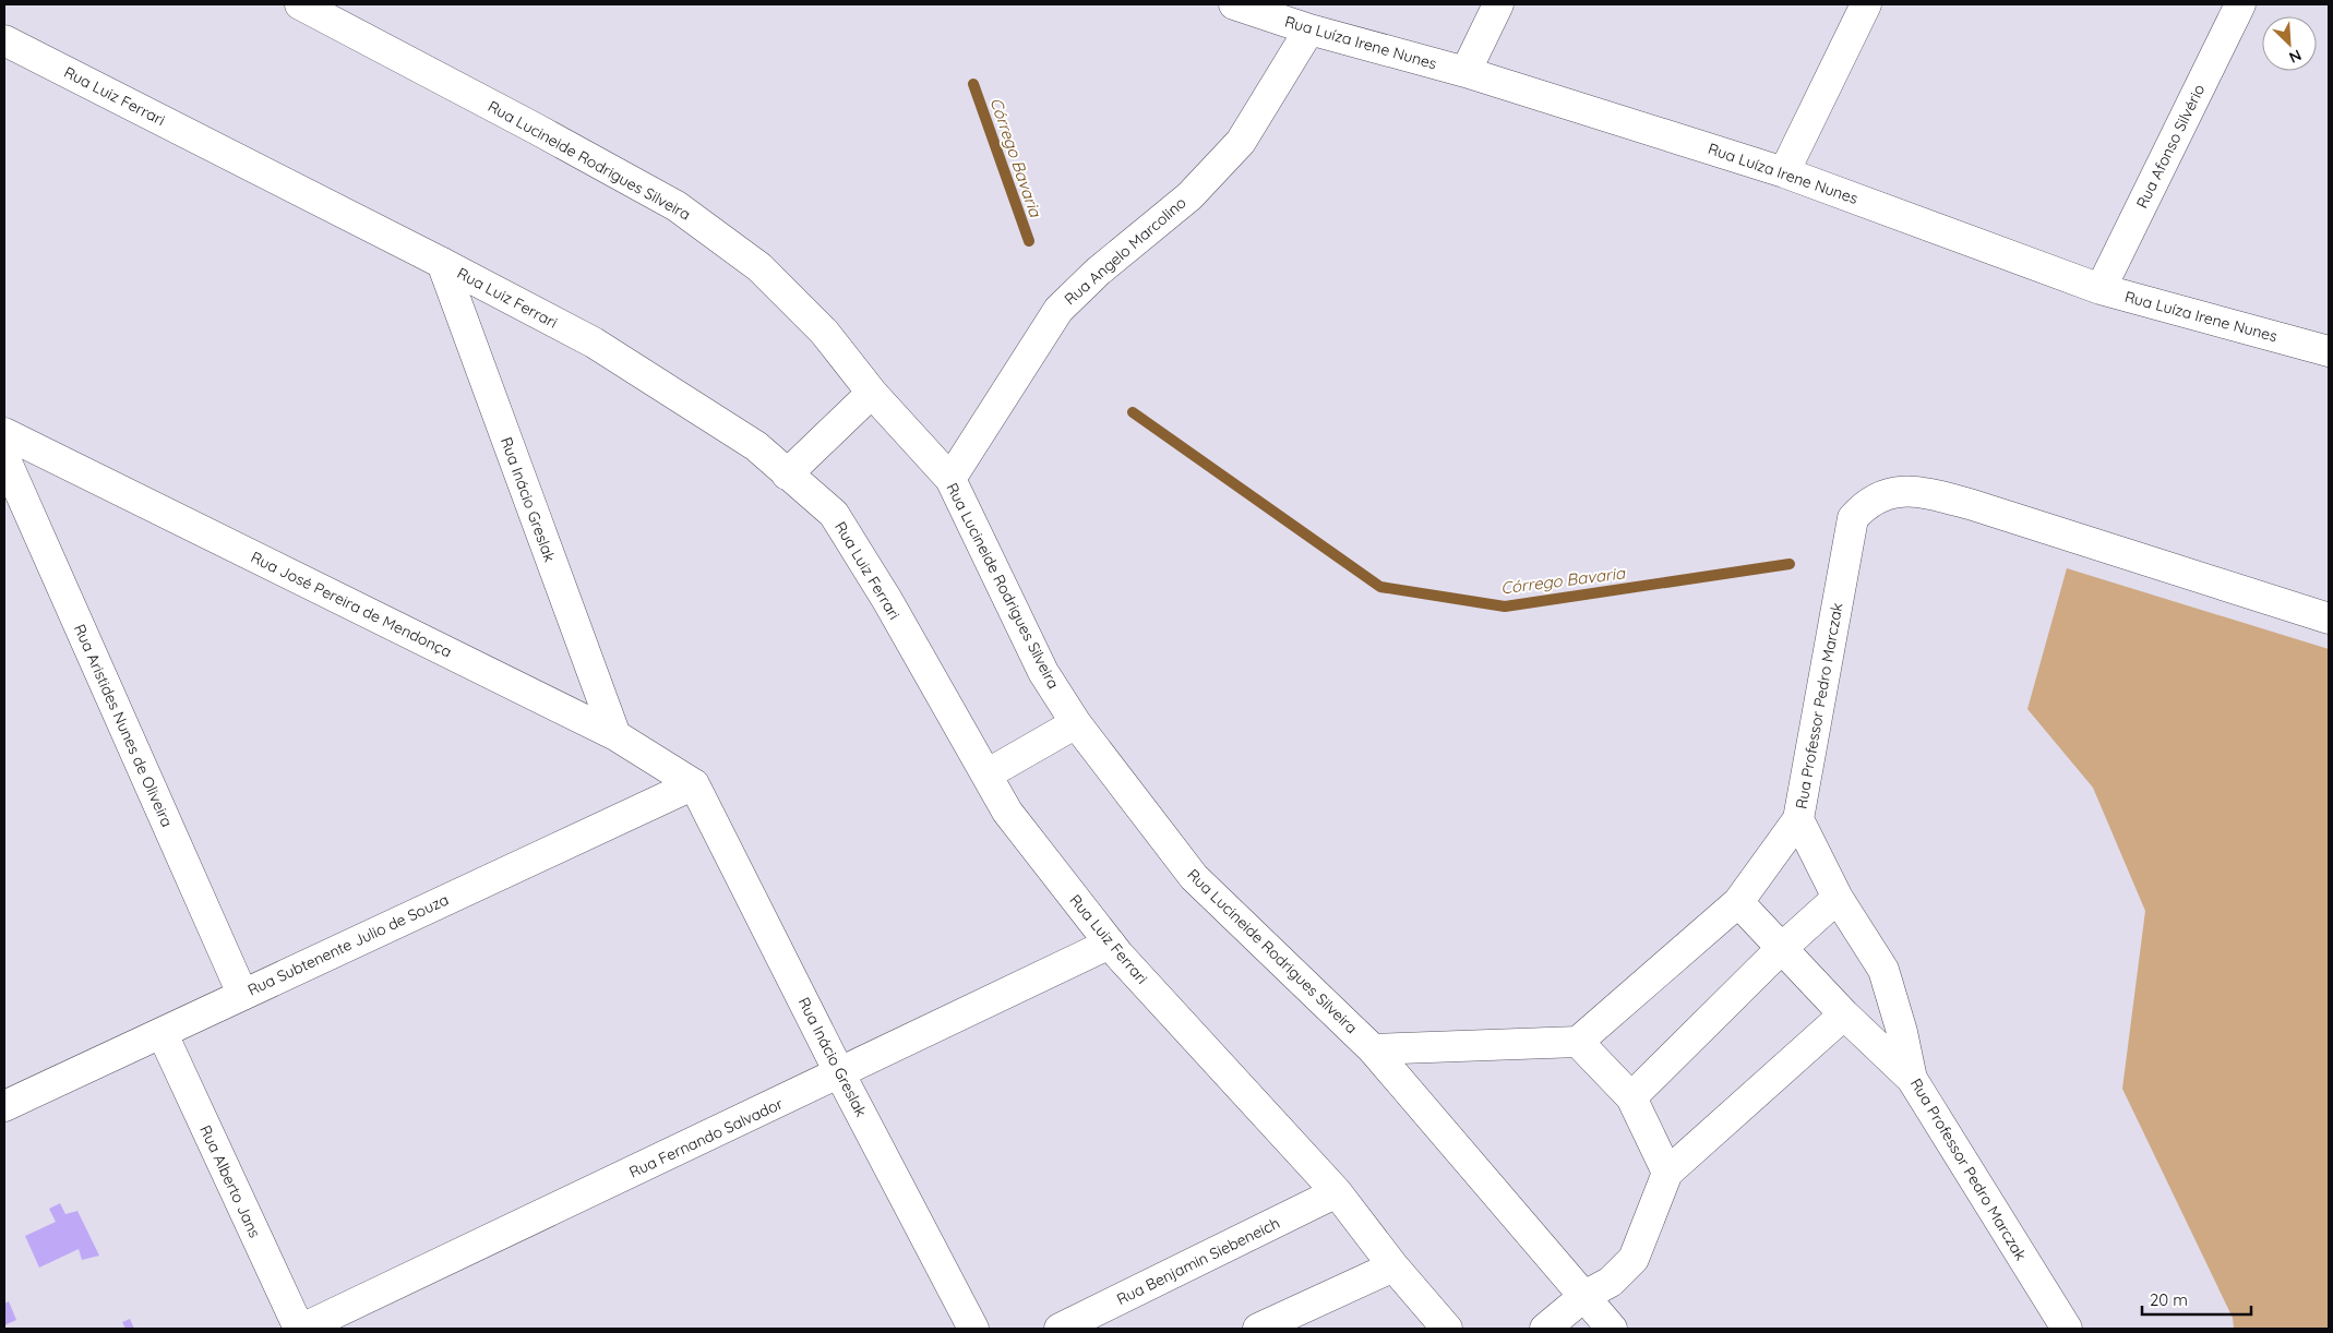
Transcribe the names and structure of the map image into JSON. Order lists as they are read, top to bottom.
{
  "streets": {
    "street": [
      "Rua Luíza Irene Nunes",
      "Rua Luiz Ferrari",
      "Rua Afonso Silvério",
      "Rua Lucineide Rodrigues Silveira",
      "Rua Angelo Marcolino",
      "Rua Inácio Greslak",
      "Rua José Pereira de Mendonça",
      "Rua Professor Pedro Marczak",
      "Rua Aristides Nunes de Oliveira",
      "Rua Subtenente Julio de Souza",
      "Rua Fernando Salvador",
      "Rua Alberto Jans",
      "Rua Benjamin Siebeneich"
    ]
  },
  "crossings": [
    ["Rua Luíza Irene Nunes", "Rua Afonso Silvério"],
    ["Rua Luíza Irene Nunes", "Rua Angelo Marcolino"],
    ["Rua Luiz Ferrari", "Rua Inácio Greslak"],
    ["Rua Luiz Ferrari", "Rua Fernando Salvador"],
    ["Rua Luiz Ferrari", "Rua Benjamin Siebeneich"],
    ["Rua Lucineide Rodrigues Silveira", "Rua Angelo Marcolino"],
    ["Rua Inácio Greslak", "Rua José Pereira de Mendonça"],
    ["Rua Inácio Greslak", "Rua Subtenente Julio de Souza"],
    ["Rua Inácio Greslak", "Rua Fernando Salvador"],
    ["Rua José Pereira de Mendonça", "Rua Subtenente Julio de Souza"],
    ["Rua Aristides Nunes de Oliveira", "Rua Subtenente Julio de Souza"],
    ["Rua Subtenente Julio de Souza", "Rua Alberto Jans"],
    ["Rua Fernando Salvador", "Rua Alberto Jans"]
  ],
  "water": ["Córrego Bavaria"],
  "scale_bar": "20 m",
  "north": "bottom right"
}
